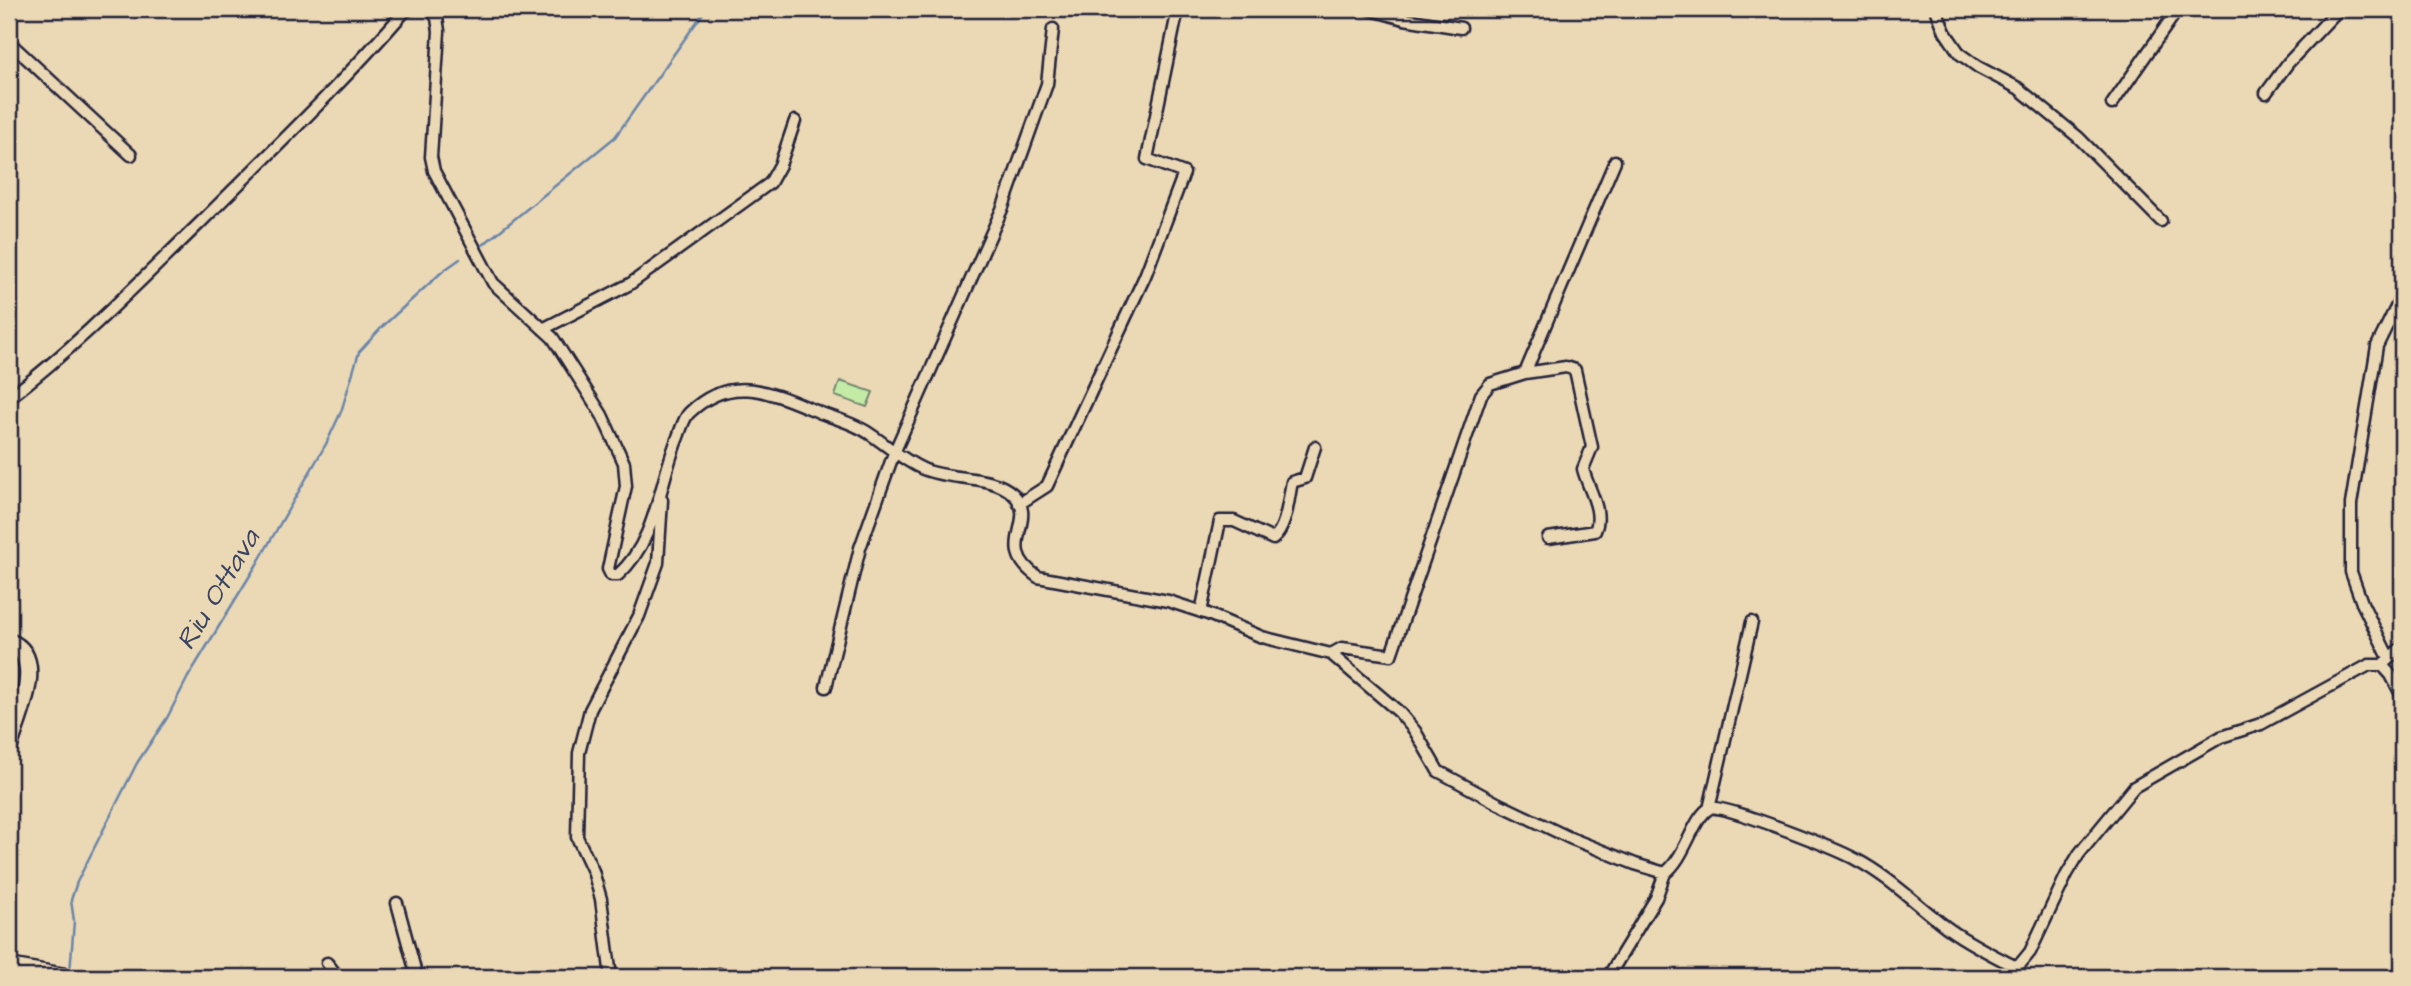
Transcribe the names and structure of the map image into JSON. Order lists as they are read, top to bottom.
{
  "water": ["Riu Ottava"]
}
